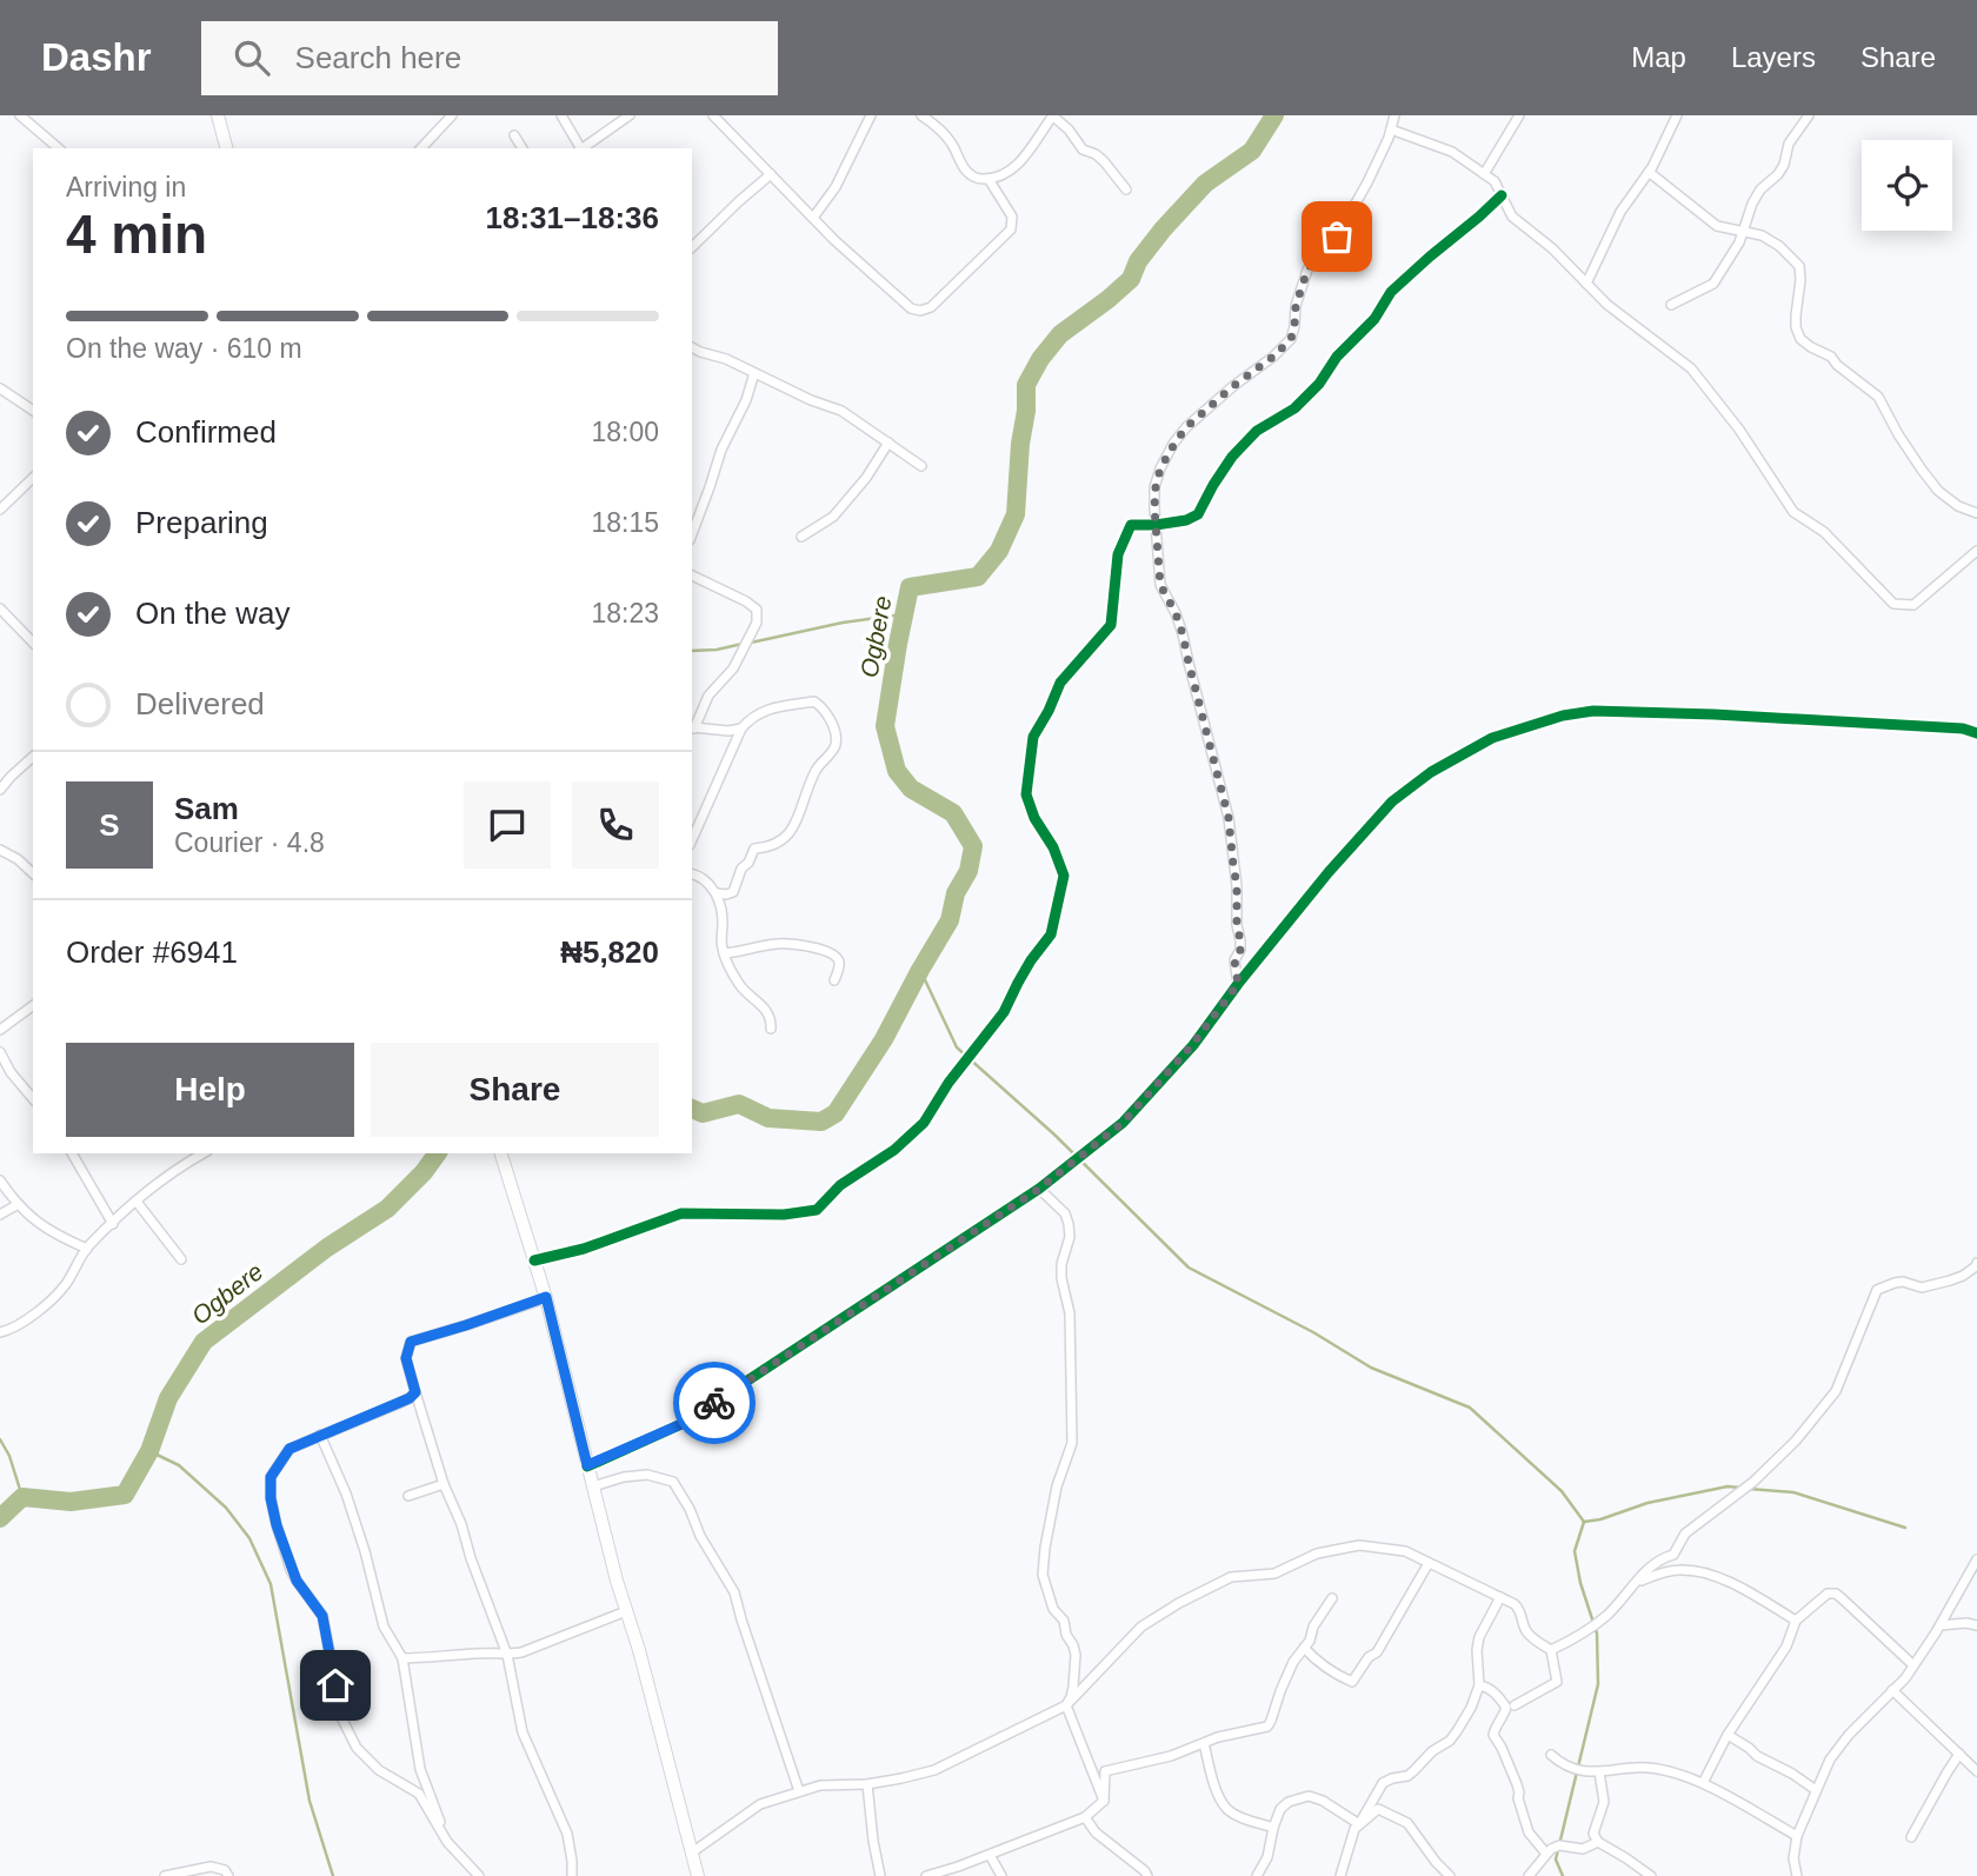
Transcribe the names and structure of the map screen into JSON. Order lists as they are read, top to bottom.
{
  "water": ["Ogbere"],
  "page": {
    "header": "Dashr",
    "search": "Search here",
    "nav": ["Map", "Layers", "Share"],
    "heading": ["4 min", "Arriving in", "18:31–18:36"],
    "panel": [
      "Sam",
      "Courier · 4.8",
      "Order #6941",
      "₦5,820"
    ],
    "bar": "On the way · 610 m",
    "list": [
      ["Confirmed", "18:00"],
      ["Preparing", "18:15"],
      ["On the way", "18:23"],
      "Delivered"
    ],
    "round": "S",
    "buttons": ["Help", "Share"]
  }
}
